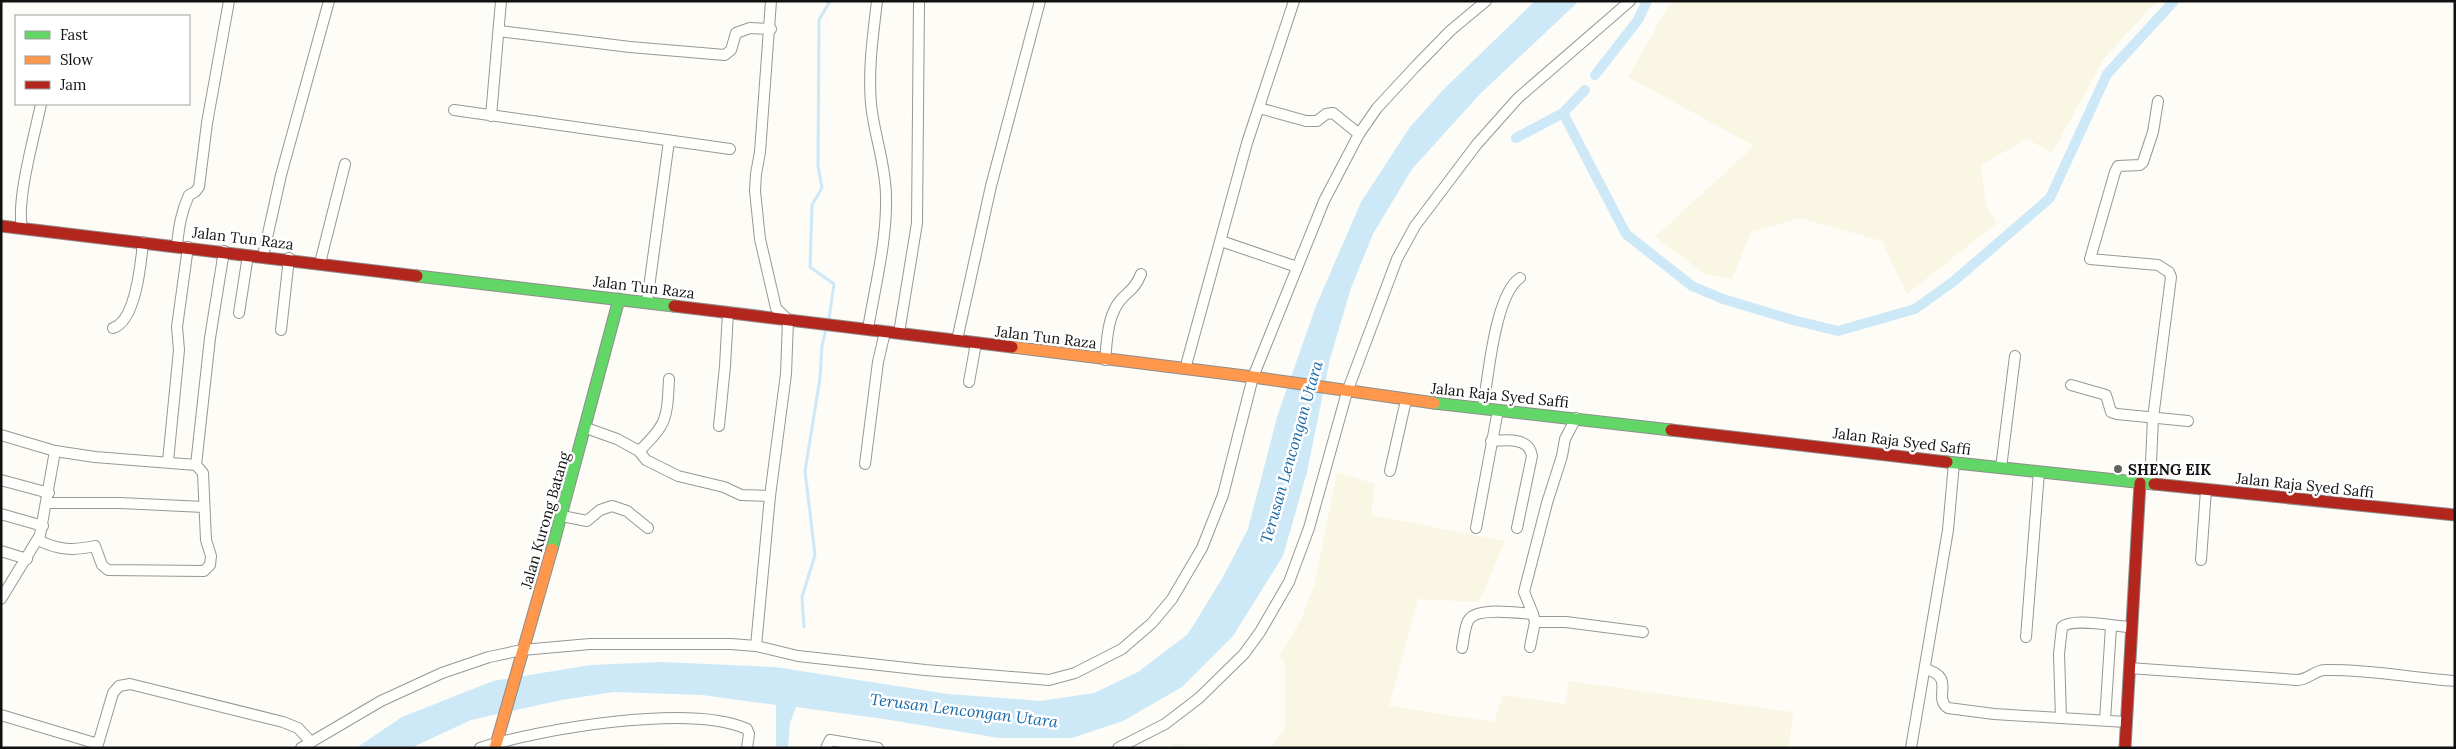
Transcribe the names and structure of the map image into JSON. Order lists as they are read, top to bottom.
{
  "streets": {
    "main road": ["Jalan Tun Raza", "Jalan Raja Syed Saffi", "Jalan Kurong Batang"]
  },
  "crossings": [
    ["Jalan Tun Raza", "Jalan Raja Syed Saffi"],
    ["Jalan Tun Raza", "Jalan Kurong Batang"]
  ],
  "water": ["Terusan Lencongan Utara"],
  "places": ["SHENG EIK"],
  "legend": ["Fast", "Slow", "Jam"]
}
